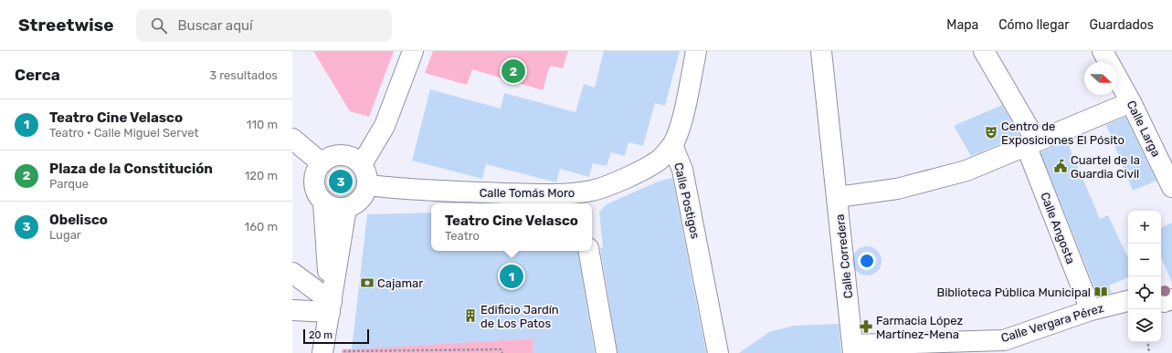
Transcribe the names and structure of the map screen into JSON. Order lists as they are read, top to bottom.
{
  "streets": {
    "street": [
      "Calle Larga",
      "Calle Tomás Moro",
      "Calle Postigos",
      "Calle Angosta",
      "Calle Corredera",
      "Calle Vergara Pérez"
    ]
  },
  "crossings": [
    ["Calle Tomás Moro", "Calle Postigos"],
    ["Calle Angosta", "Calle Vergara Pérez"],
    ["Calle Corredera", "Calle Vergara Pérez"]
  ],
  "places": {
    "theatre": ["Centro de Exposiciones El Pósito"],
    "public building": ["Cuartel de la Guardia Civil"],
    "bank": ["Cajamar"],
    "library": ["Biblioteca Pública Municipal"],
    "building": ["Edificio Jardín de Los Patos"],
    "pharmacy": ["Farmacia López Martínez-Mena"]
  },
  "scale_bar": "20 m",
  "north": "right",
  "page": {
    "header": "Streetwise",
    "search": "Buscar aquí",
    "nav": ["Mapa", "Cómo llegar", "Guardados"],
    "heading": ["Cerca", "3 resultados"],
    "pins": ["2", "3", "1"],
    "list": [
      {
        "mark": "1",
        "name": "Teatro Cine Velasco",
        "note": "Teatro · Calle Miguel Servet",
        "value": "110 m"
      },
      {
        "mark": "2",
        "name": "Plaza de la Constitución",
        "note": "Parque",
        "value": "120 m"
      },
      {
        "mark": "3",
        "name": "Obelisco",
        "note": "Lugar",
        "value": "160 m"
      }
    ],
    "popup": ["Teatro Cine Velasco", "Teatro"],
    "map_buttons": ["+", "−"],
    "scale": "20 m"
  }
}
